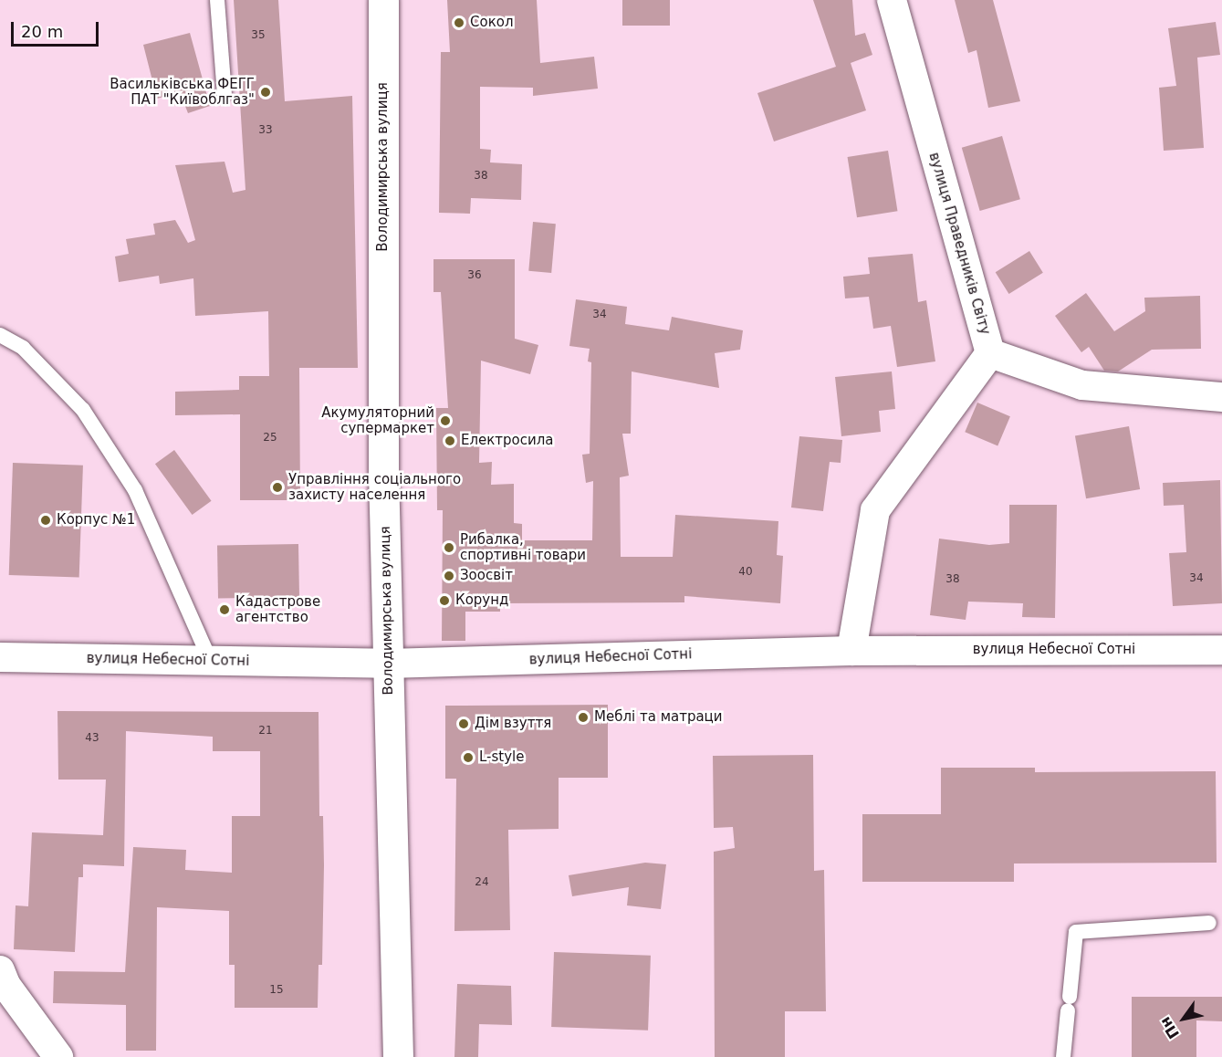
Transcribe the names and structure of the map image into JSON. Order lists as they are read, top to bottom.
{
  "streets": {
    "main road": ["Володимирська вулиця"],
    "street": ["вулиця Праведників Світу", "вулиця Небесної Сотні"]
  },
  "crossings": [
    ["Володимирська вулиця", "вулиця Небесної Сотні"]
  ],
  "places": [
    "Сокол",
    "Васильківська ФЕГГ ПАТ \"Київоблгаз\"",
    "Акумуляторний супермаркет",
    "Електросила",
    "Управління соціального захисту населення",
    "Корпус №1",
    "Рибалка, спортивні товари",
    "Зоосвіт",
    "Корунд",
    "Кадастрове агентство",
    "Меблі та матраци",
    "Дім взуття",
    "L-style"
  ],
  "house_numbers": [
    "35",
    "33",
    "38",
    "36",
    "34",
    "25",
    "40",
    "34",
    "38",
    "21",
    "43",
    "24",
    "15"
  ],
  "scale_bar": "20 m",
  "north": "bottom left"
}
